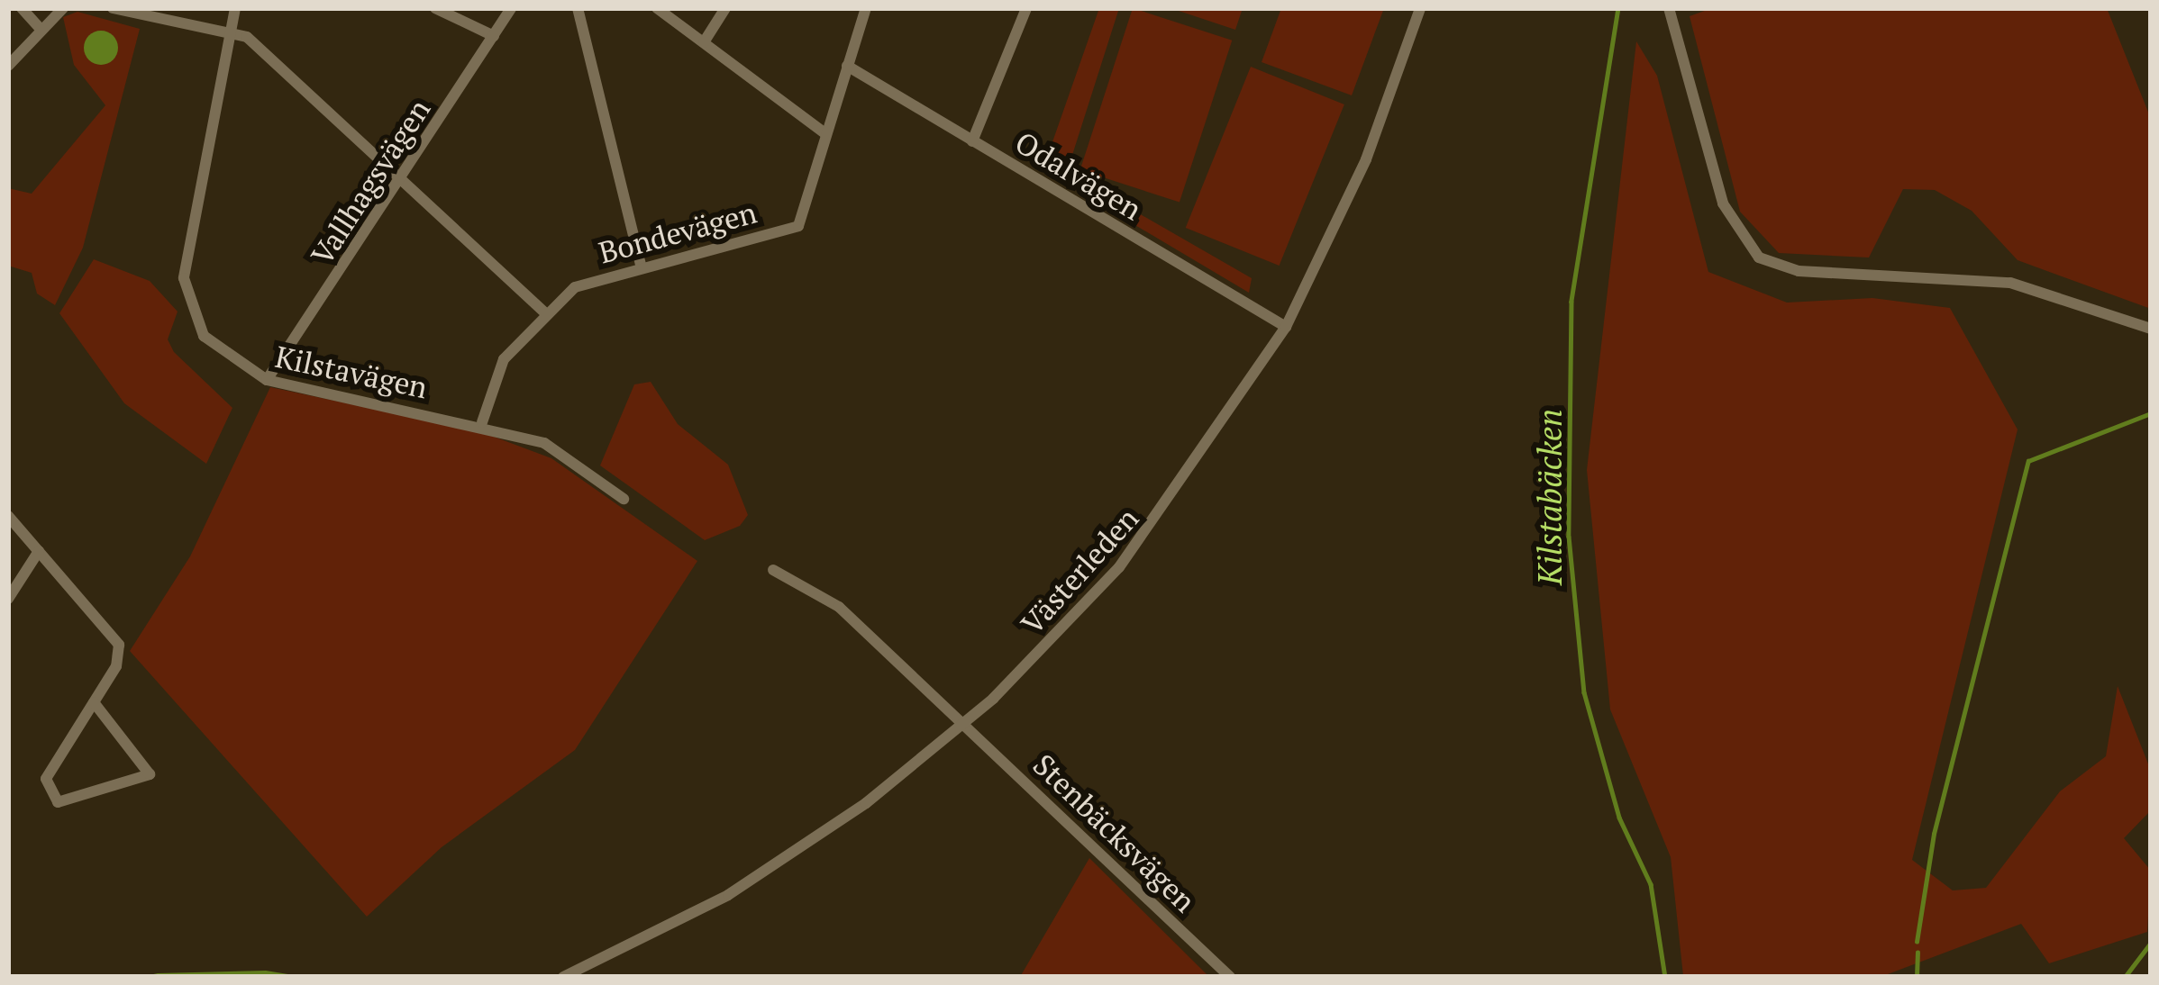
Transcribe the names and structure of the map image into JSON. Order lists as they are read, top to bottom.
{
  "streets": {
    "street": [
      "Odalvägen",
      "Vallhagsvägen",
      "Bondevägen",
      "Kilstavägen",
      "Västerleden",
      "Stenbäcksvägen"
    ]
  },
  "crossings": [
    ["Odalvägen", "Bondevägen"],
    ["Odalvägen", "Västerleden"],
    ["Vallhagsvägen", "Kilstavägen"],
    ["Bondevägen", "Kilstavägen"],
    ["Västerleden", "Stenbäcksvägen"]
  ],
  "water": ["Kilstabäcken"]
}
